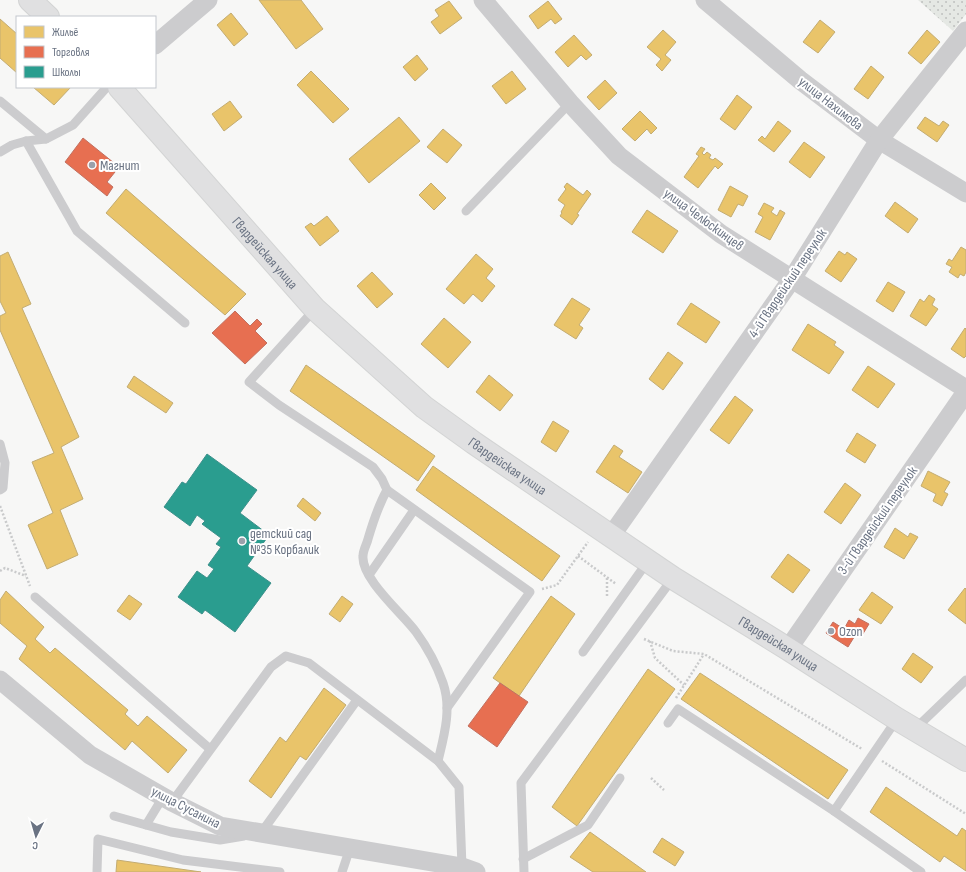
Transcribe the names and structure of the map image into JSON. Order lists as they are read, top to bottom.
{
  "streets": {
    "main road": ["Гвардейская улица"],
    "street": [
      "улица Нахимова",
      "улица Челюскинцев",
      "4-й Гвардейский переулок",
      "3-й Гвардейский переулок",
      "улица Сусанина"
    ]
  },
  "crossings": [
    ["улица Нахимова", "4-й Гвардейский переулок"],
    ["улица Челюскинцев", "4-й Гвардейский переулок"],
    ["улица Челюскинцев", "3-й Гвардейский переулок"],
    ["Гвардейская улица", "4-й Гвардейский переулок"],
    ["Гвардейская улица", "3-й Гвардейский переулок"]
  ],
  "places": ["Магнит", "детский сад №35 Корбалик", "Ozon"],
  "legend": ["Жильё", "Торговля", "Школы"],
  "north": "bottom"
}
